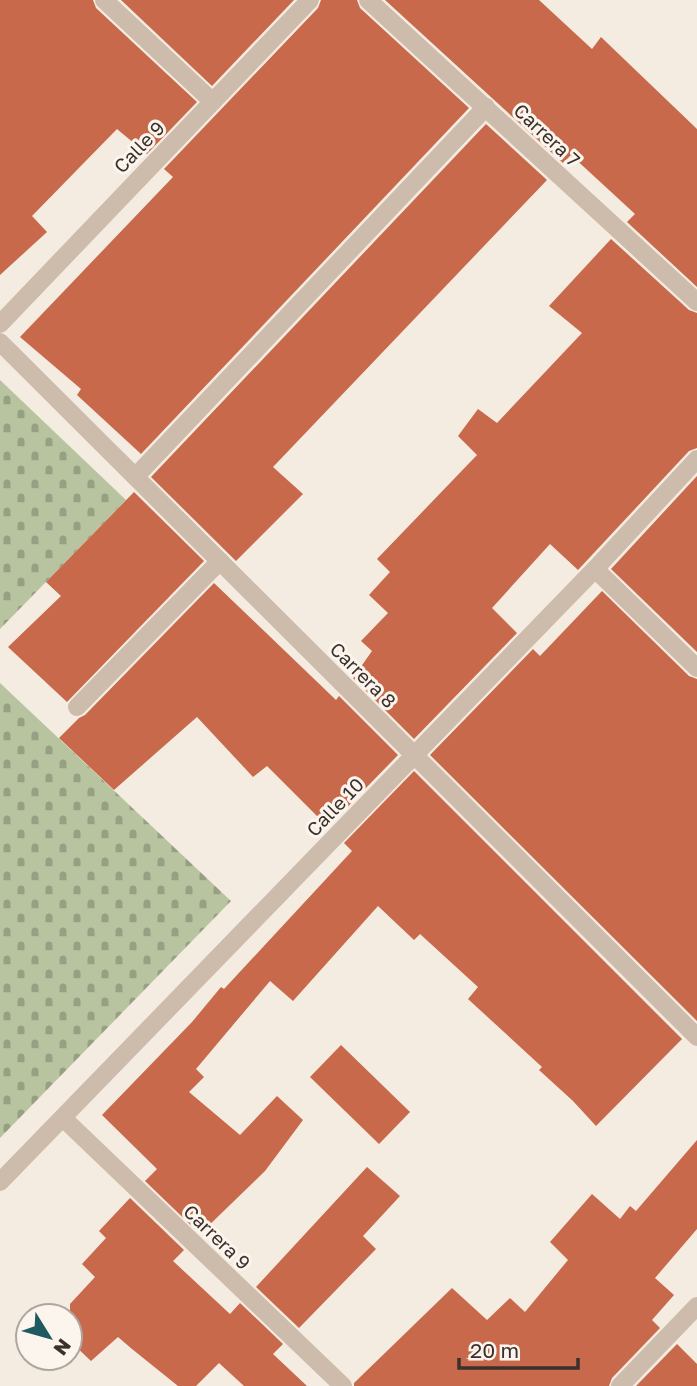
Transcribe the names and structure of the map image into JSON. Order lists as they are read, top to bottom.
{
  "streets": {
    "street": [
      "Carrera 7",
      "Calle 9",
      "Carrera 8",
      "Calle 10",
      "Carrera 9"
    ]
  },
  "crossings": [
    ["Carrera 8", "Calle 10"],
    ["Calle 10", "Carrera 9"]
  ],
  "scale_bar": "20 m",
  "north": "bottom right"
}
